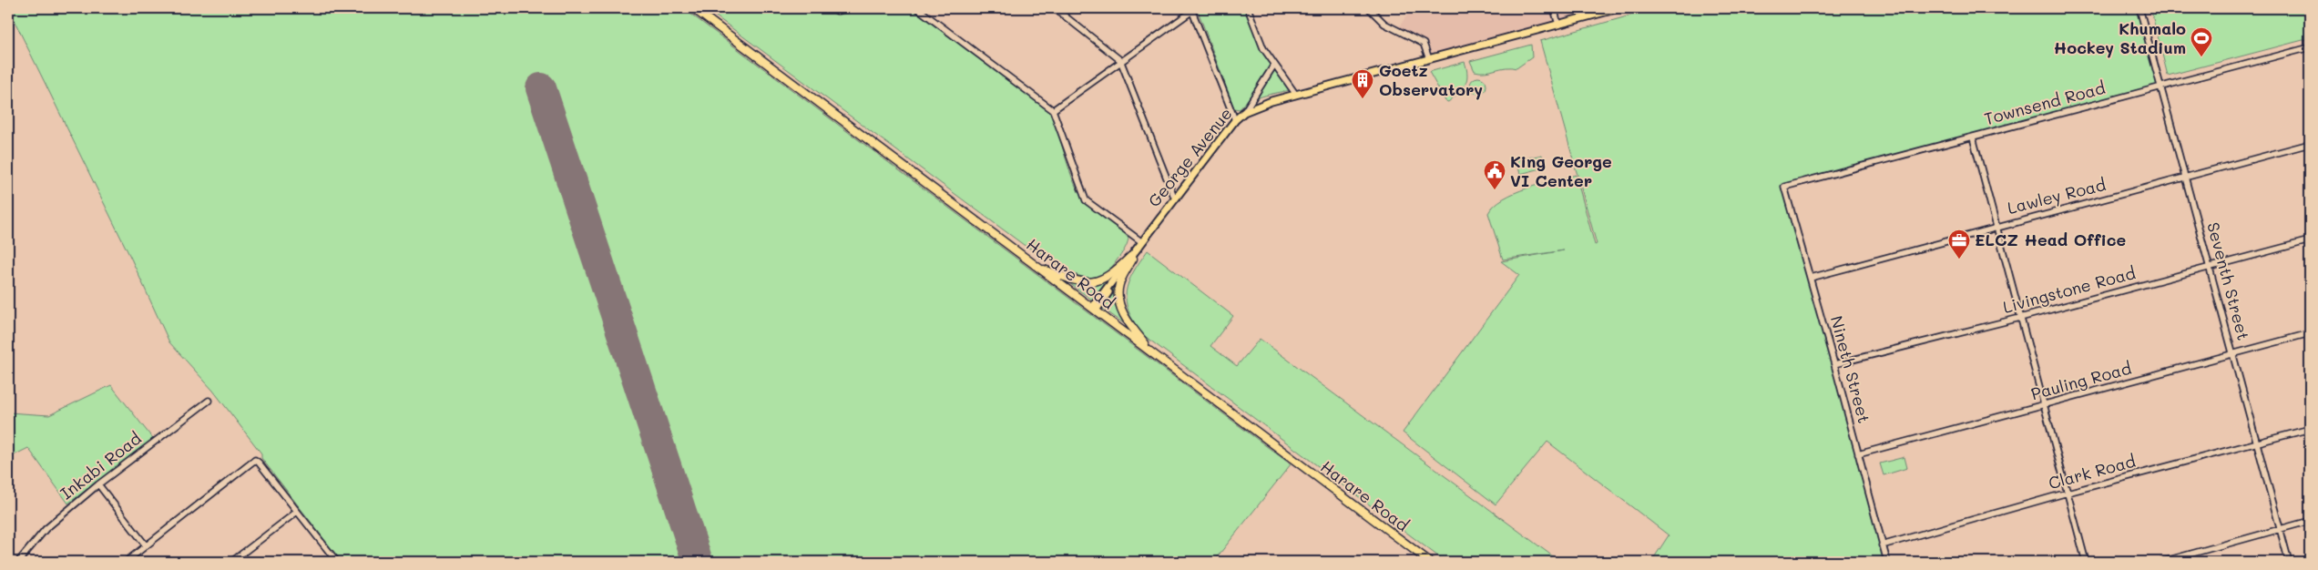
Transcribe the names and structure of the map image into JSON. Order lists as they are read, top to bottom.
{
  "streets": {
    "highway": ["Harare Road"],
    "main road": ["George Avenue"],
    "street": [
      "Townsend Road",
      "Lawley Road",
      "Seventh Street",
      "Livingstone Road",
      "Nineth Street",
      "Pauling Road",
      "Inkabi Road",
      "Clark Road"
    ]
  },
  "crossings": [
    ["Townsend Road", "Seventh Street"],
    ["Townsend Road", "Nineth Street"],
    ["George Avenue", "Harare Road"],
    ["Lawley Road", "Seventh Street"],
    ["Lawley Road", "Nineth Street"],
    ["Seventh Street", "Livingstone Road"],
    ["Seventh Street", "Pauling Road"],
    ["Seventh Street", "Clark Road"],
    ["Livingstone Road", "Nineth Street"],
    ["Nineth Street", "Pauling Road"],
    ["Nineth Street", "Clark Road"]
  ],
  "places": {
    "sports": ["Khumalo Hockey Stadium"],
    "building": ["Goetz Observatory"],
    "public building": ["King George VI Center"],
    "office": ["ELCZ Head Office"]
  }
}
